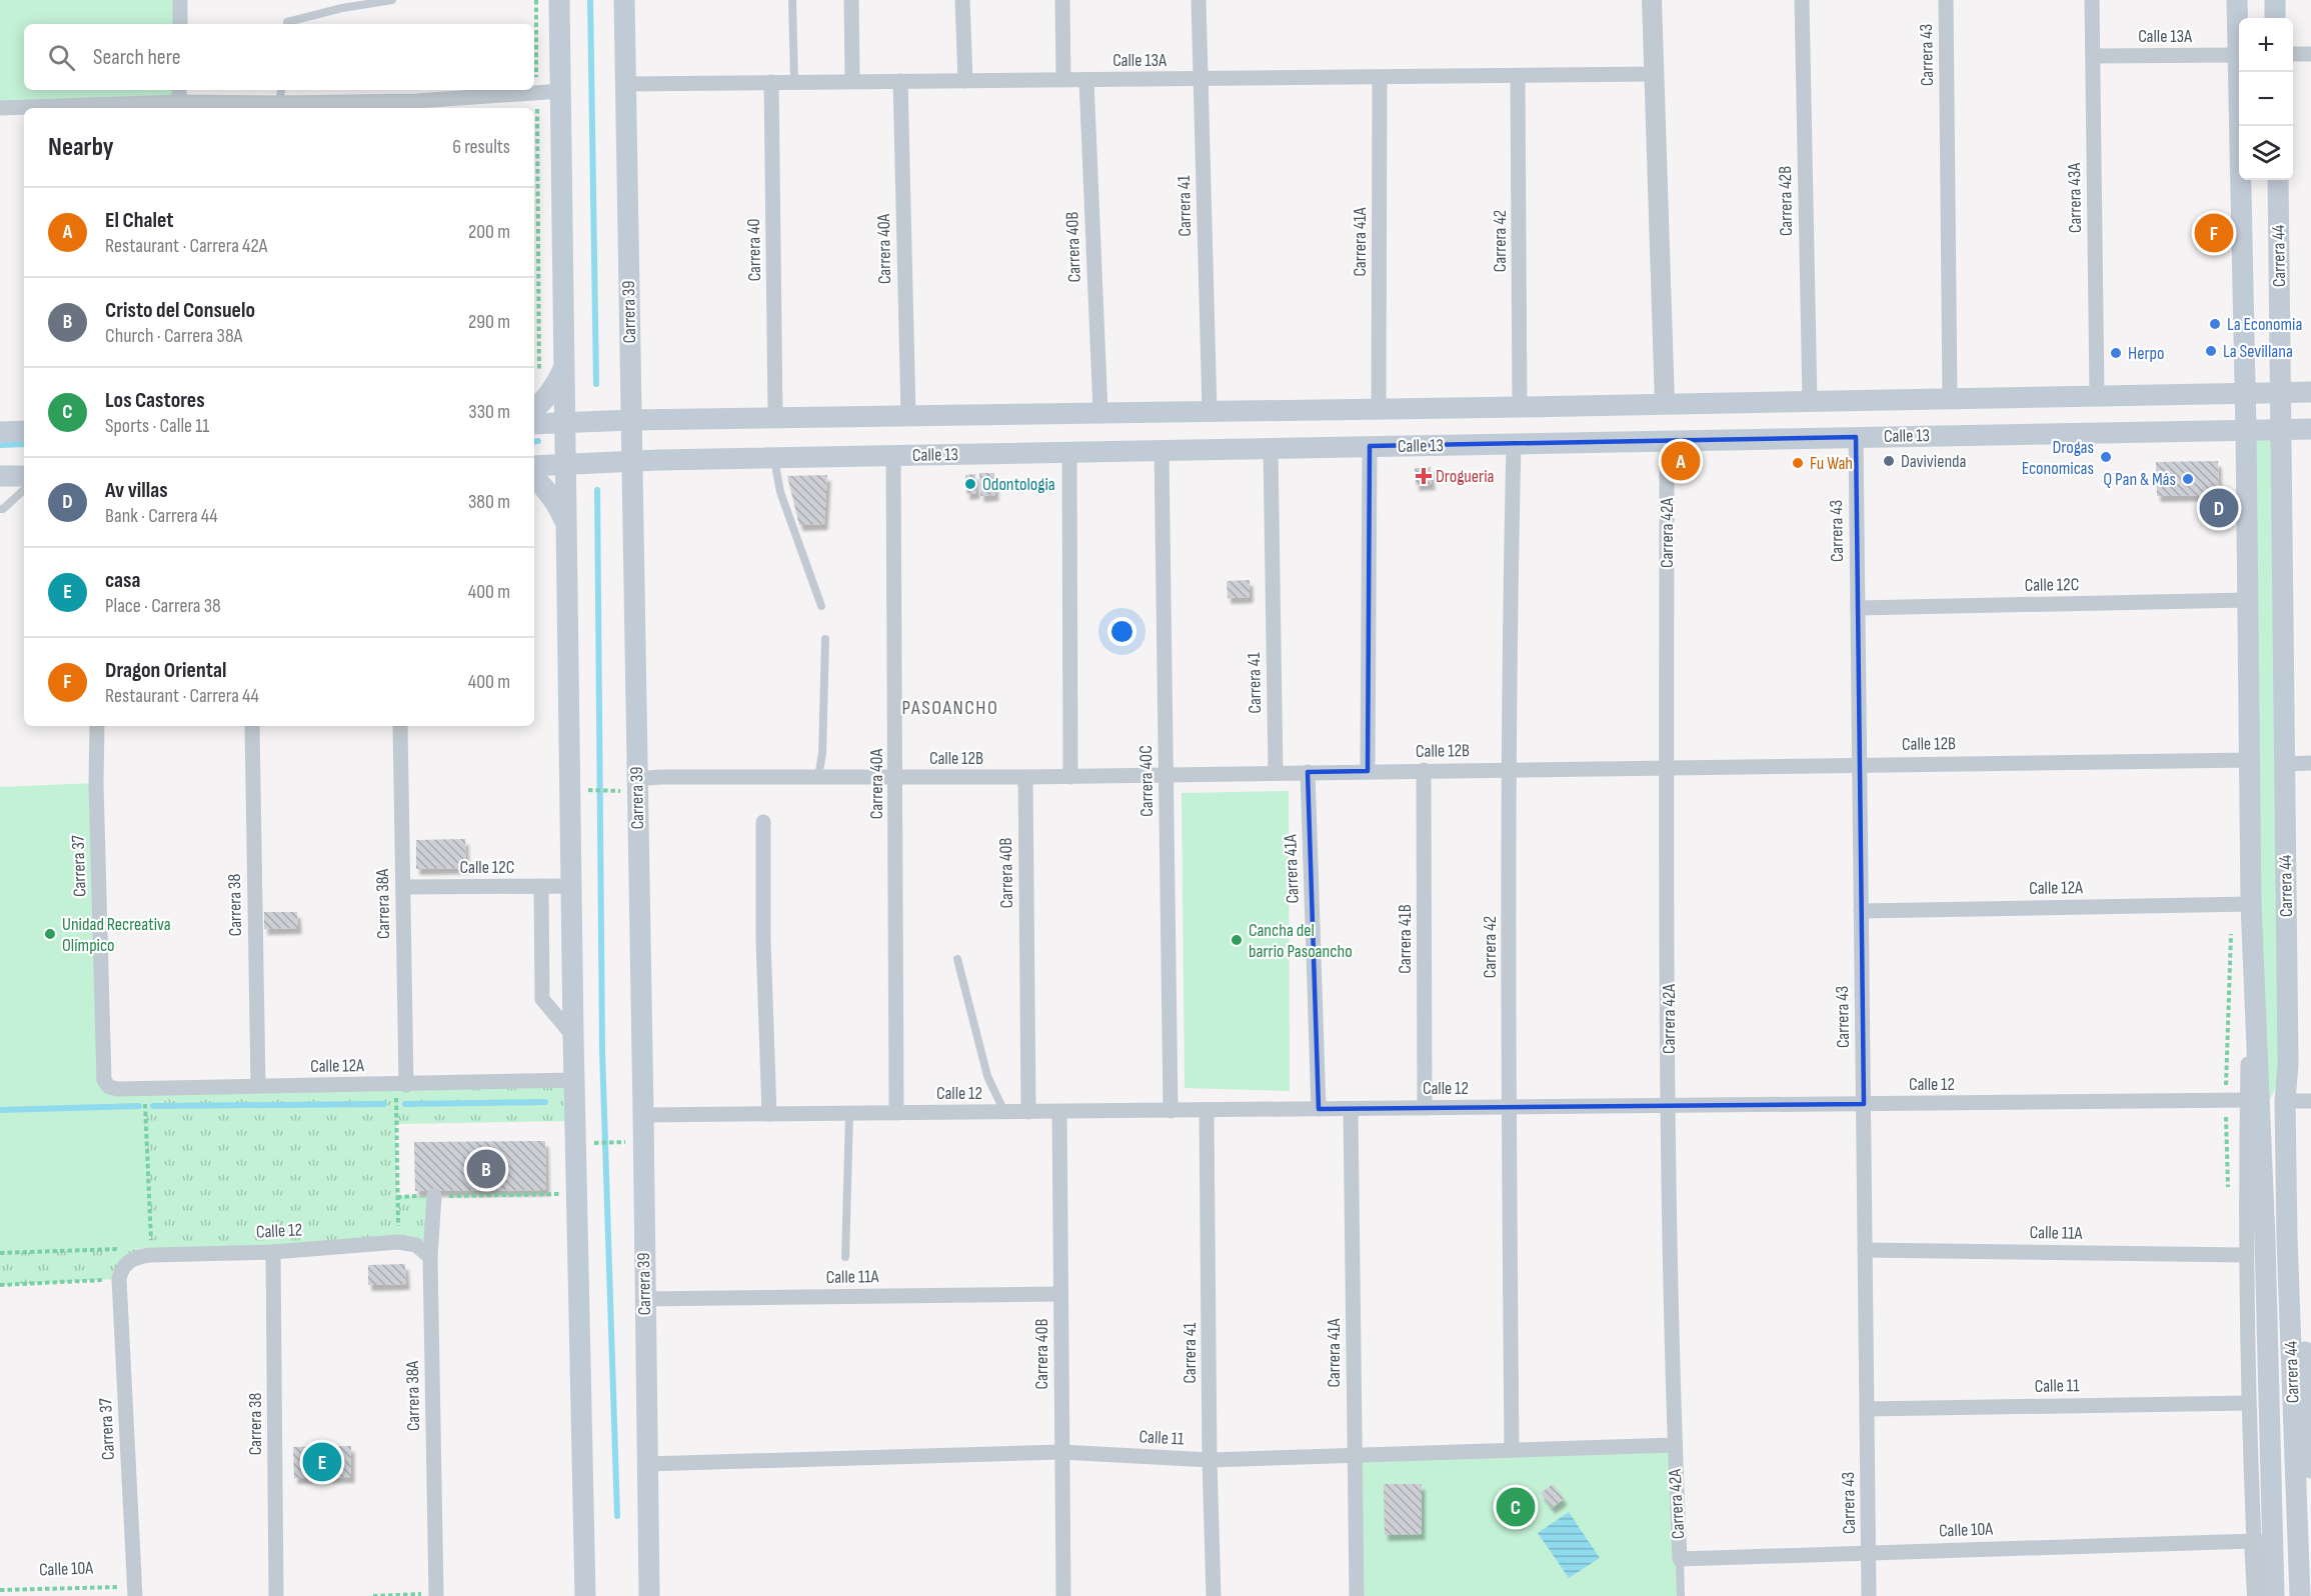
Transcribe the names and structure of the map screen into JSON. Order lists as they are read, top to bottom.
{
  "streets": {
    "main road": ["Carrera 44", "Carrera 39", "Calle 13"],
    "street": [
      "Calle 13A",
      "Carrera 43",
      "Carrera 43A",
      "Carrera 42B",
      "Carrera 41",
      "Carrera 42",
      "Carrera 41A",
      "Carrera 40B",
      "Carrera 40A",
      "Carrera 40",
      "Carrera 42A",
      "Calle 12C",
      "Calle 12B",
      "Carrera 40C",
      "Carrera 37",
      "Calle 12A",
      "Carrera 38A",
      "Carrera 38",
      "Carrera 41B",
      "Calle 12",
      "Calle 11A",
      "Calle 11",
      "Calle 10A"
    ]
  },
  "crossings": [
    ["Calle 13A", "Carrera 43A"],
    ["Calle 13A", "Carrera 41"],
    ["Calle 13A", "Carrera 42"],
    ["Calle 13A", "Carrera 41A"],
    ["Calle 13A", "Carrera 40B"],
    ["Calle 13A", "Carrera 40A"],
    ["Calle 13A", "Carrera 40"],
    ["Calle 13A", "Carrera 44"],
    ["Calle 13A", "Carrera 39"],
    ["Carrera 43", "Calle 13"],
    ["Carrera 43", "Calle 12C"],
    ["Carrera 43", "Calle 12B"],
    ["Carrera 43", "Calle 12A"],
    ["Carrera 43", "Calle 12"],
    ["Carrera 43", "Calle 11A"],
    ["Carrera 43", "Calle 11"],
    ["Carrera 43", "Calle 10A"],
    ["Carrera 43A", "Calle 13"],
    ["Carrera 42B", "Calle 13"],
    ["Carrera 41", "Calle 13"],
    ["Carrera 41", "Calle 12B"],
    ["Carrera 41", "Calle 12"],
    ["Carrera 41", "Calle 11"],
    ["Carrera 42", "Calle 13"],
    ["Carrera 42", "Calle 12B"],
    ["Carrera 42", "Calle 12"],
    ["Carrera 42", "Calle 11"],
    ["Carrera 41A", "Calle 13"],
    ["Carrera 41A", "Calle 12B"],
    ["Carrera 41A", "Calle 12"],
    ["Carrera 41A", "Calle 11"],
    ["Carrera 40B", "Calle 13"],
    ["Carrera 40B", "Calle 12B"],
    ["Carrera 40B", "Calle 12"],
    ["Carrera 40B", "Calle 11A"],
    ["Carrera 40B", "Calle 11"],
    ["Carrera 40A", "Calle 13"],
    ["Carrera 40A", "Calle 12B"],
    ["Carrera 40A", "Calle 12"],
    ["Carrera 40", "Calle 13"],
    ["Carrera 44", "Calle 13"],
    ["Carrera 44", "Calle 12C"],
    ["Carrera 44", "Calle 12B"],
    ["Carrera 44", "Calle 12A"],
    ["Carrera 44", "Calle 12"],
    ["Carrera 44", "Calle 11A"],
    ["Carrera 44", "Calle 11"],
    ["Carrera 44", "Calle 10A"],
    ["Carrera 39", "Calle 13"],
    ["Carrera 39", "Calle 12B"],
    ["Carrera 39", "Calle 12"],
    ["Carrera 39", "Calle 11A"],
    ["Carrera 39", "Calle 11"],
    ["Calle 13", "Carrera 42A"],
    ["Calle 13", "Carrera 40C"],
    ["Carrera 42A", "Calle 12B"],
    ["Carrera 42A", "Calle 12"],
    ["Carrera 42A", "Calle 11"],
    ["Carrera 42A", "Calle 10A"],
    ["Calle 12C", "Carrera 38A"],
    ["Calle 12B", "Carrera 40C"],
    ["Calle 12B", "Carrera 41B"],
    ["Carrera 40C", "Calle 12"],
    ["Carrera 37", "Calle 12A"],
    ["Carrera 37", "Calle 12"],
    ["Carrera 37", "Calle 10A"],
    ["Calle 12A", "Carrera 38A"],
    ["Calle 12A", "Carrera 38"],
    ["Carrera 38A", "Calle 12"],
    ["Carrera 38", "Calle 12"],
    ["Carrera 41B", "Calle 12"]
  ],
  "districts": ["PASOANCHO"],
  "places": {
    "other": [
      "La Economia",
      "La Sevillana",
      "Herpo",
      "Drogas Economicas",
      "Davivienda",
      "Fu Wah",
      "Q Pan & Más",
      "Odontologia",
      "Unidad Recreativa Olímpico",
      "Cancha del barrio Pasoancho"
    ],
    "health": ["Drogueria"]
  },
  "page": {
    "map_buttons": ["+", "−"],
    "search": "Search here",
    "heading": ["Nearby", "6 results"],
    "list": [
      {
        "mark": "A",
        "name": "El Chalet",
        "note": "Restaurant · Carrera 42A",
        "value": "200 m"
      },
      {
        "mark": "B",
        "name": "Cristo del Consuelo",
        "note": "Church · Carrera 38A",
        "value": "290 m"
      },
      {
        "mark": "C",
        "name": "Los Castores",
        "note": "Sports · Calle 11",
        "value": "330 m"
      },
      {
        "mark": "D",
        "name": "Av villas",
        "note": "Bank · Carrera 44",
        "value": "380 m"
      },
      {
        "mark": "E",
        "name": "casa",
        "note": "Place · Carrera 38",
        "value": "400 m"
      },
      {
        "mark": "F",
        "name": "Dragon Oriental",
        "note": "Restaurant · Carrera 44",
        "value": "400 m"
      }
    ],
    "pins": [
      "F",
      "A",
      "D",
      "B",
      "E",
      "C"
    ]
  }
}
